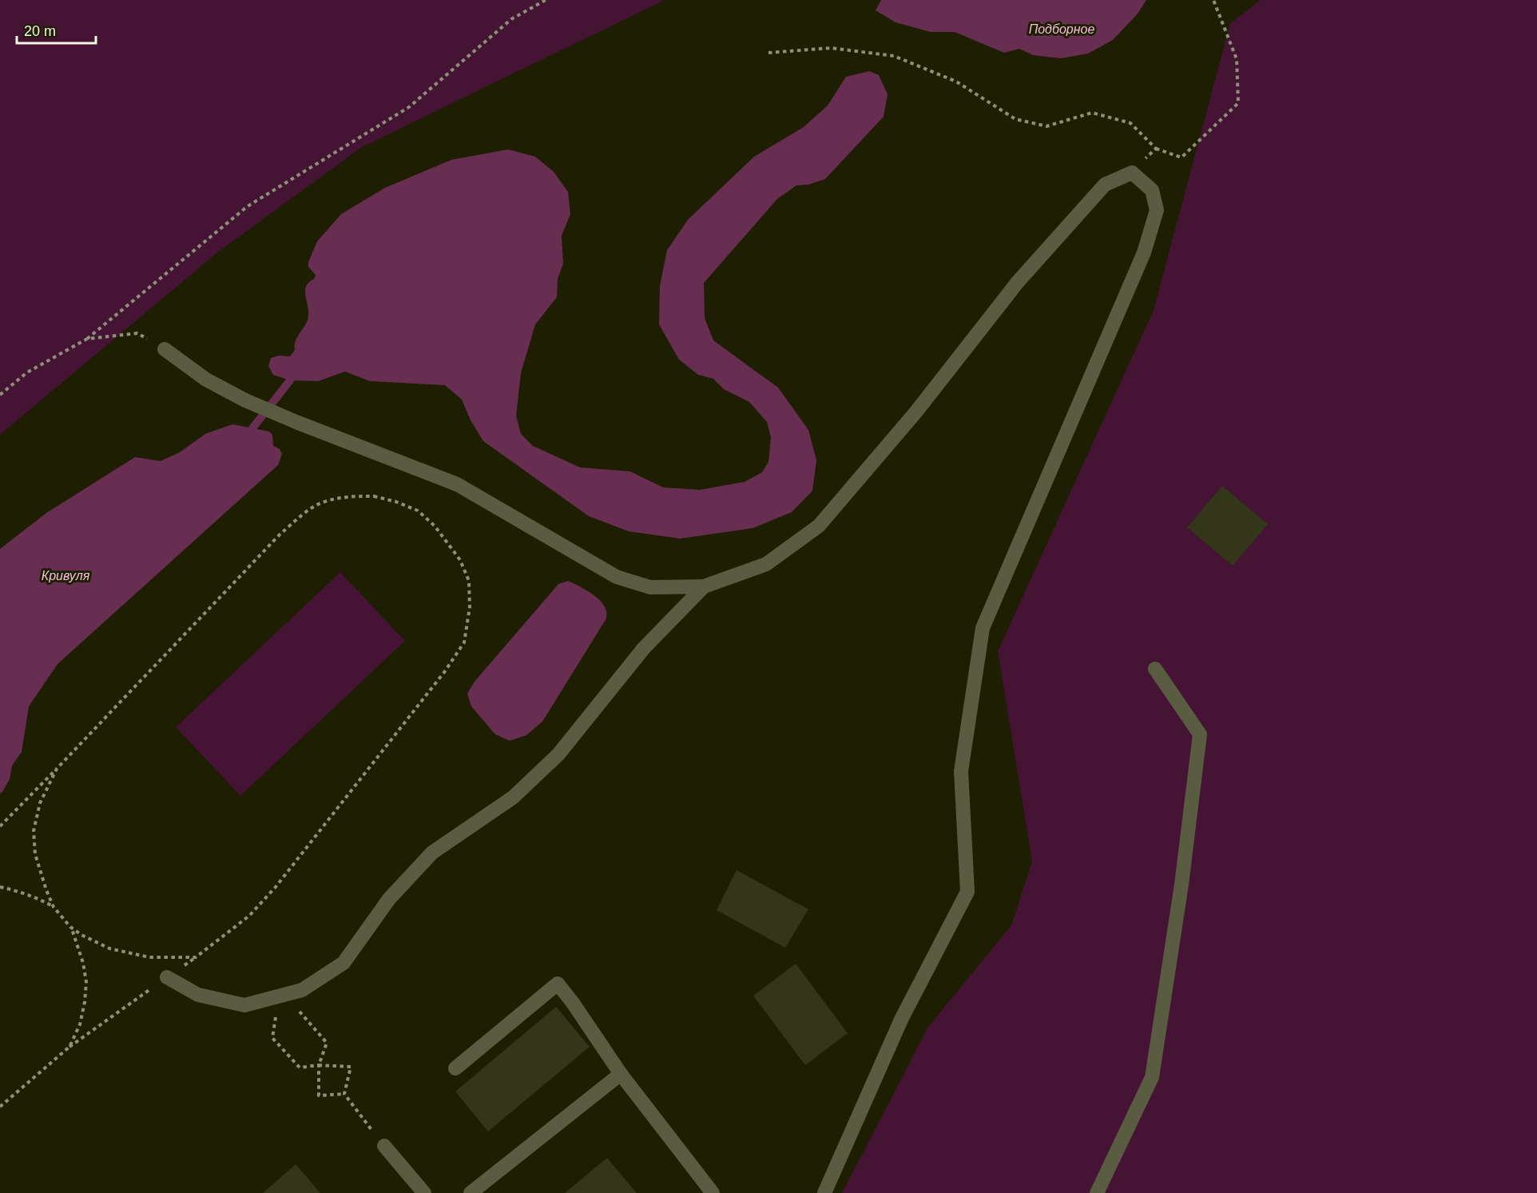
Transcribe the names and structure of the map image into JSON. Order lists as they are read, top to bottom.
{
  "water": ["Подборное", "Кривуля"],
  "scale_bar": "20 m"
}
